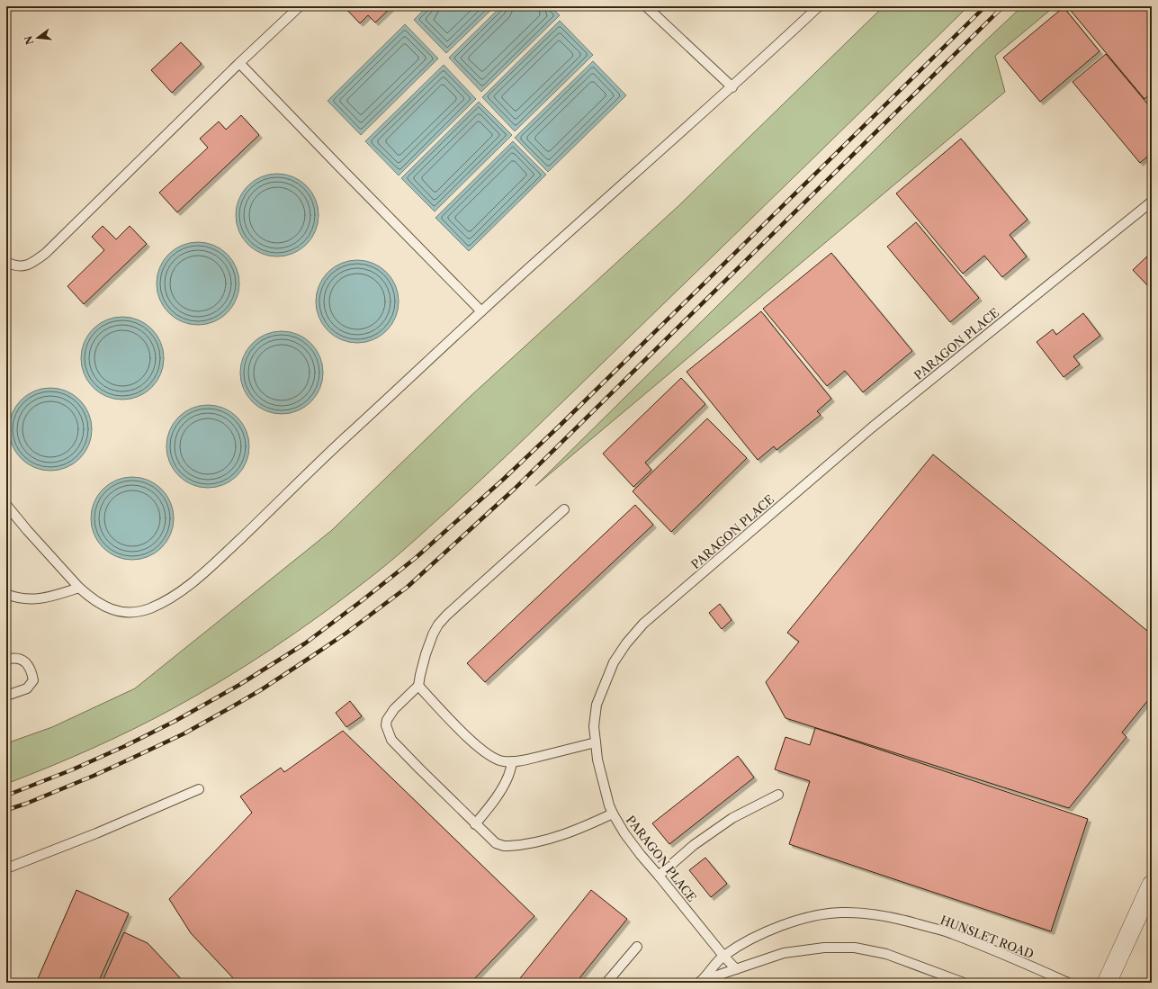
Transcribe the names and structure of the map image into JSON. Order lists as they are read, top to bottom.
{
  "streets": {
    "lane": ["PARAGON PLACE", "HUNSLET ROAD"]
  },
  "crossings": [
    ["PARAGON PLACE", "HUNSLET ROAD"]
  ],
  "north": "left"
}
